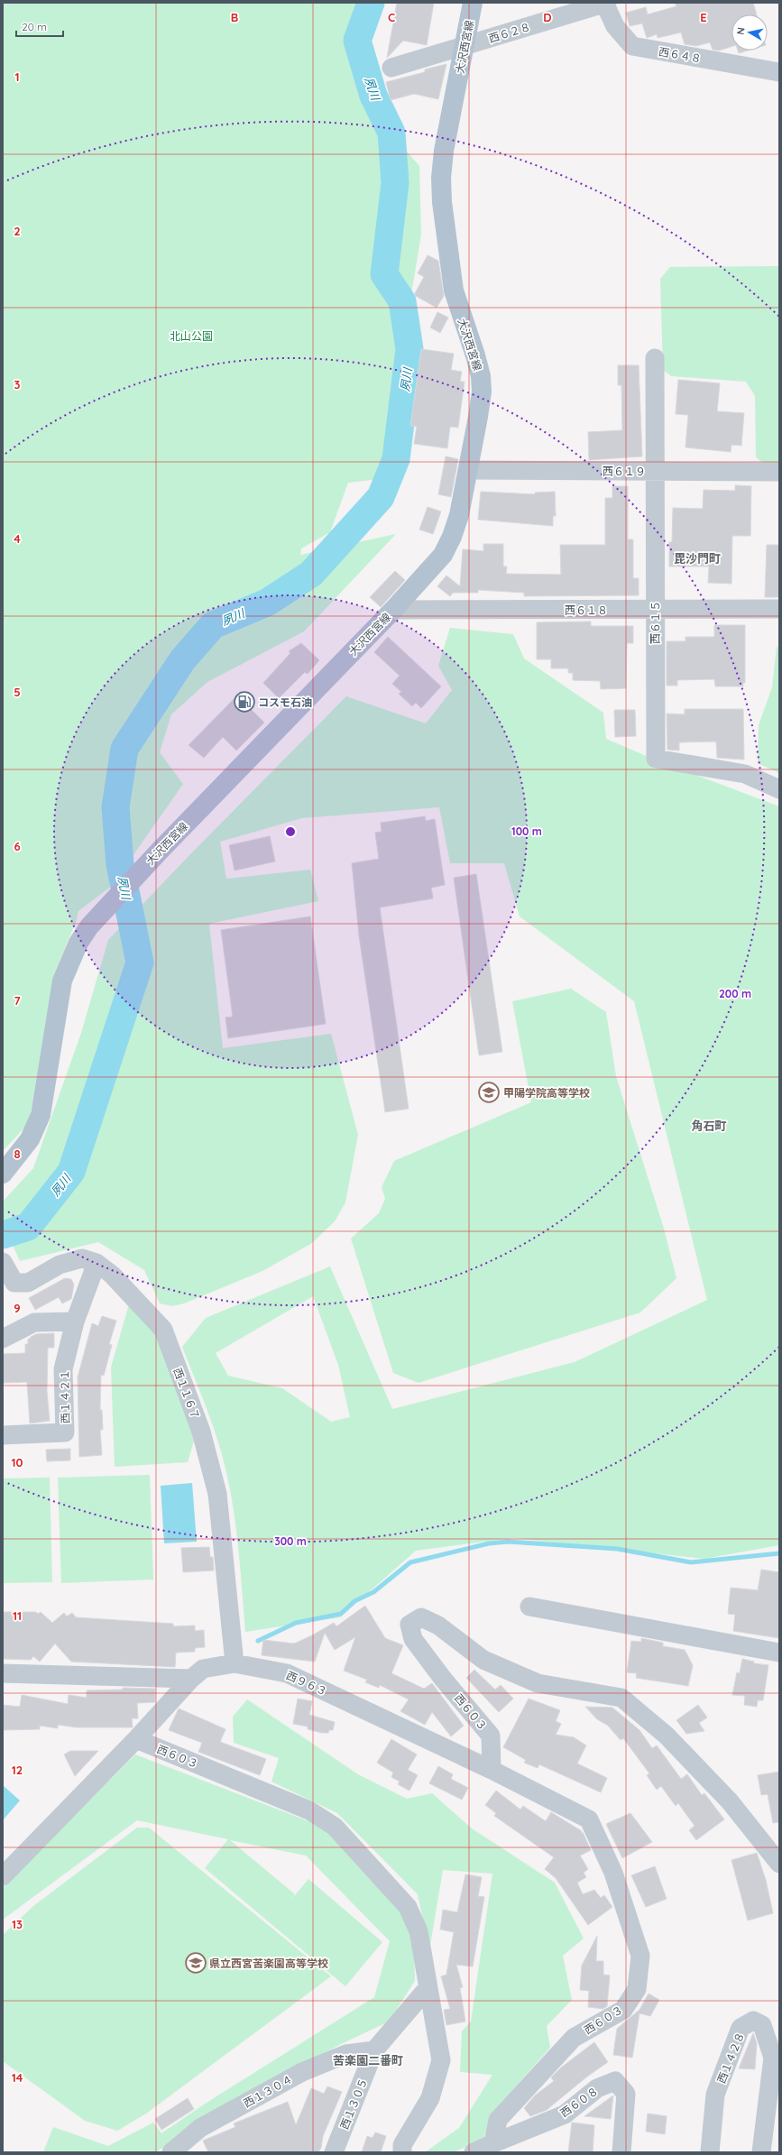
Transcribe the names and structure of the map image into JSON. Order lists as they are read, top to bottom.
{
  "streets": {
    "main road": ["大沢西宮線"],
    "street": [
      "西６２８",
      "西６４８",
      "西６１９",
      "西６１８",
      "西６１５",
      "西１１６７",
      "西１４２１",
      "西９６３",
      "西６０３",
      "西１４２８",
      "西１３０４",
      "西６０８",
      "西１３０５"
    ]
  },
  "crossings": [
    ["西６２８", "大沢西宮線"],
    ["西６２８", "西６４８"],
    ["大沢西宮線", "西６１９"],
    ["大沢西宮線", "西６１８"],
    ["西６１９", "西６１５"],
    ["西６１８", "西６１５"],
    ["西１１６７", "西１４２１"],
    ["西１１６７", "西９６３"],
    ["西９６３", "西６０３"],
    ["西６０３", "西６０８"],
    ["西６０３", "西１３０５"],
    ["西１３０４", "西１３０５"]
  ],
  "districts": ["毘沙門町", "角石町", "苦楽園二番町"],
  "water": ["夙川"],
  "parks": ["北山公園"],
  "places": {
    "fuel station": ["コスモ石油"],
    "school or university": ["甲陽学院高等学校", "県立西宮苦楽園高等学校"]
  },
  "scale_bar": "20 m",
  "north": "left",
  "grid": {
    "columns": [
      "B",
      "C",
      "D",
      "E"
    ],
    "rows": [
      "1",
      "2",
      "3",
      "4",
      "5",
      "6",
      "7",
      "8",
      "9",
      "10",
      "11",
      "12",
      "13",
      "14"
    ]
  },
  "rings": ["100 m", "200 m", "300 m"]
}
